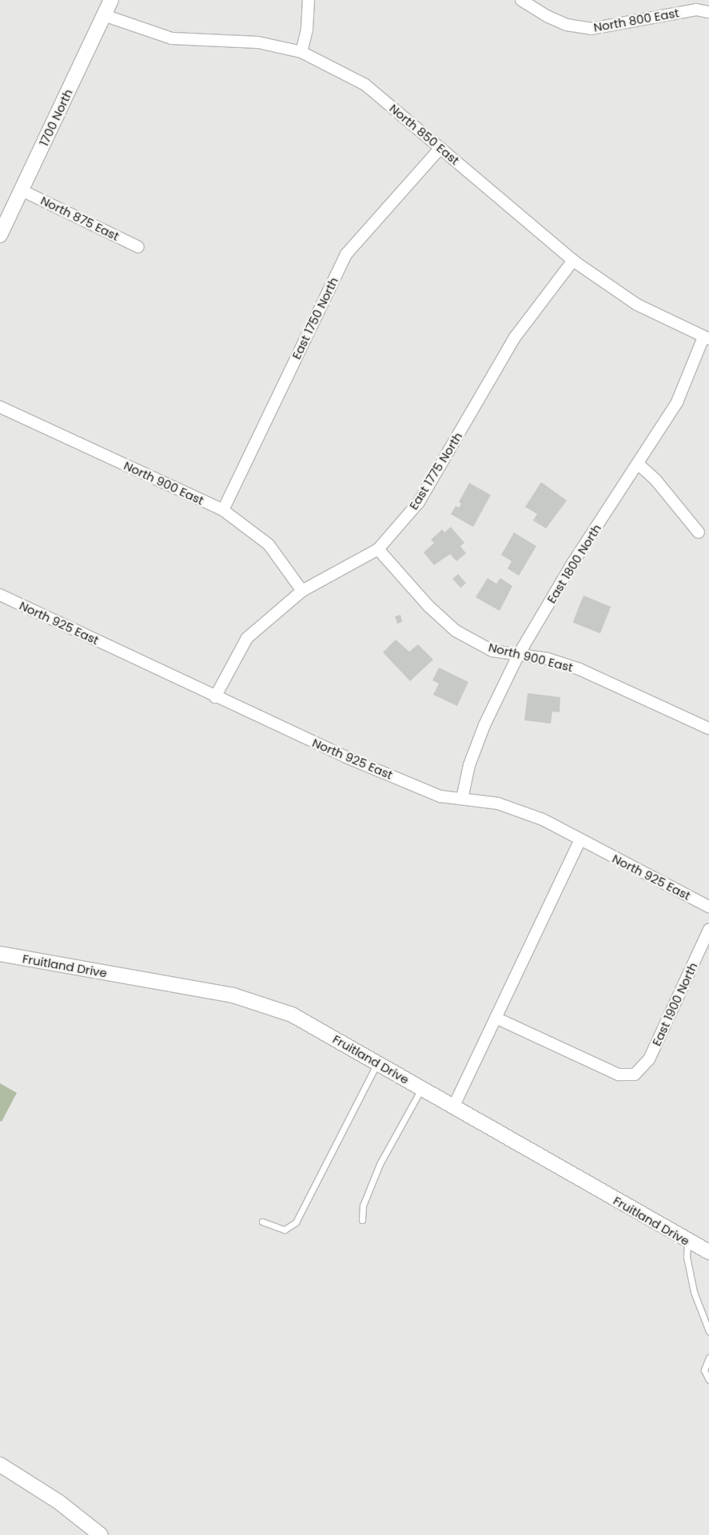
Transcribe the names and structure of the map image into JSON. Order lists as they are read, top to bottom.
{
  "streets": {
    "street": [
      "North 800 East",
      "1700 North",
      "North 850 East",
      "North 875 East",
      "East 1750 North",
      "East 1775 North",
      "North 900 East",
      "East 1800 North",
      "North 925 East",
      "Fruitland Drive",
      "East 1900 North"
    ]
  },
  "crossings": [
    ["1700 North", "North 850 East"],
    ["1700 North", "North 875 East"],
    ["North 850 East", "East 1750 North"],
    ["North 850 East", "East 1775 North"],
    ["North 850 East", "East 1800 North"],
    ["East 1750 North", "North 900 East"],
    ["East 1775 North", "North 900 East"],
    ["East 1775 North", "North 925 East"],
    ["North 900 East", "East 1800 North"],
    ["East 1800 North", "North 925 East"]
  ]
}
